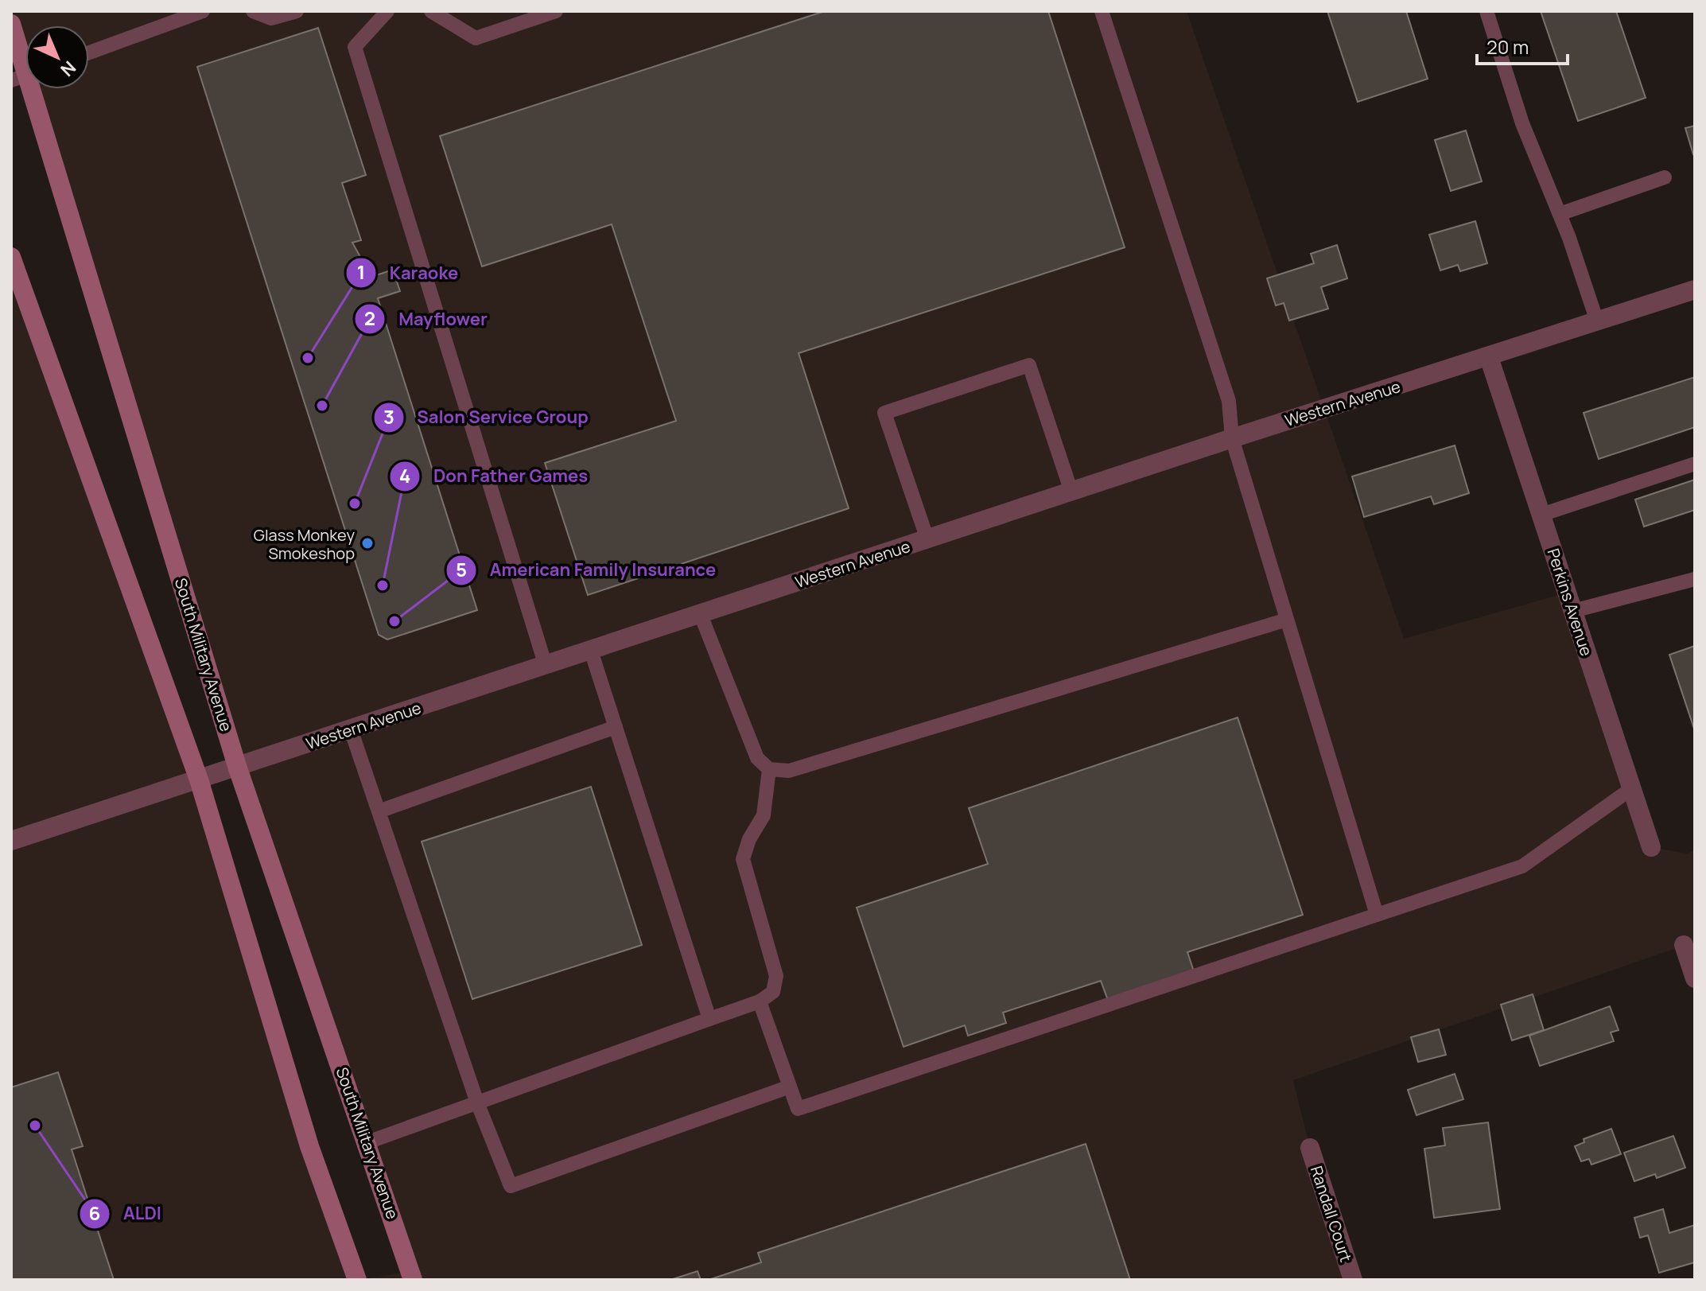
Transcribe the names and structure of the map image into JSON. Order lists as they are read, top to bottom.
{
  "streets": {
    "main road": ["South Military Avenue"],
    "street": ["Western Avenue", "Perkins Avenue", "Randall Court"]
  },
  "crossings": [
    ["Western Avenue", "Perkins Avenue"],
    ["Western Avenue", "South Military Avenue"]
  ],
  "places": [
    "Karaoke",
    "Mayflower",
    "Salon Service Group",
    "Glass Monkey Smokeshop",
    "Don Father Games",
    "American Family Insurance",
    "ALDI"
  ],
  "scale_bar": "20 m",
  "north": "bottom right"
}
